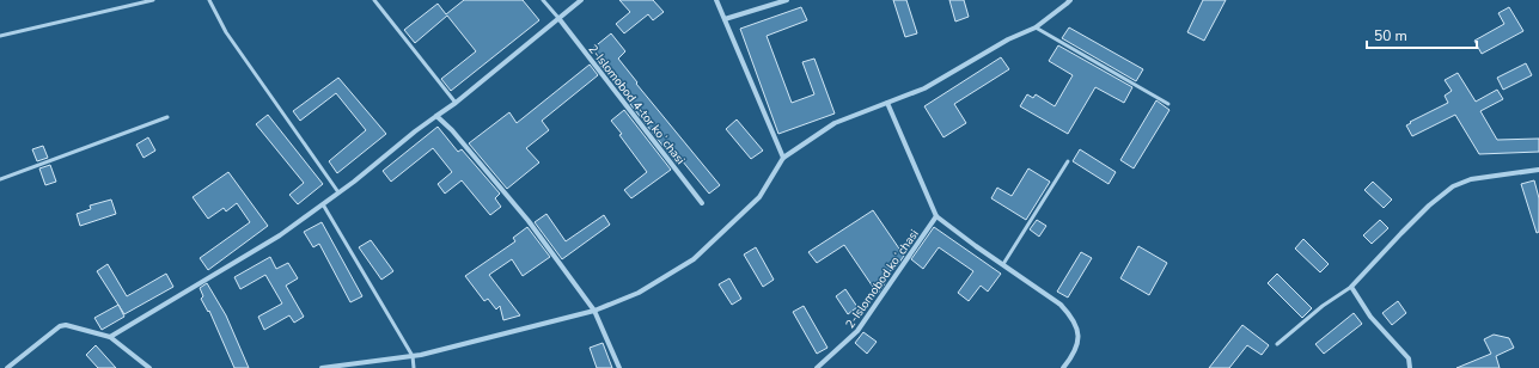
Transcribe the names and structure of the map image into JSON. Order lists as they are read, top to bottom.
{
  "streets": {
    "street": ["2-Islomobod 4-tor koʻchasi", "2-Islomobod koʻchasi"]
  },
  "scale_bar": "50 m"
}
